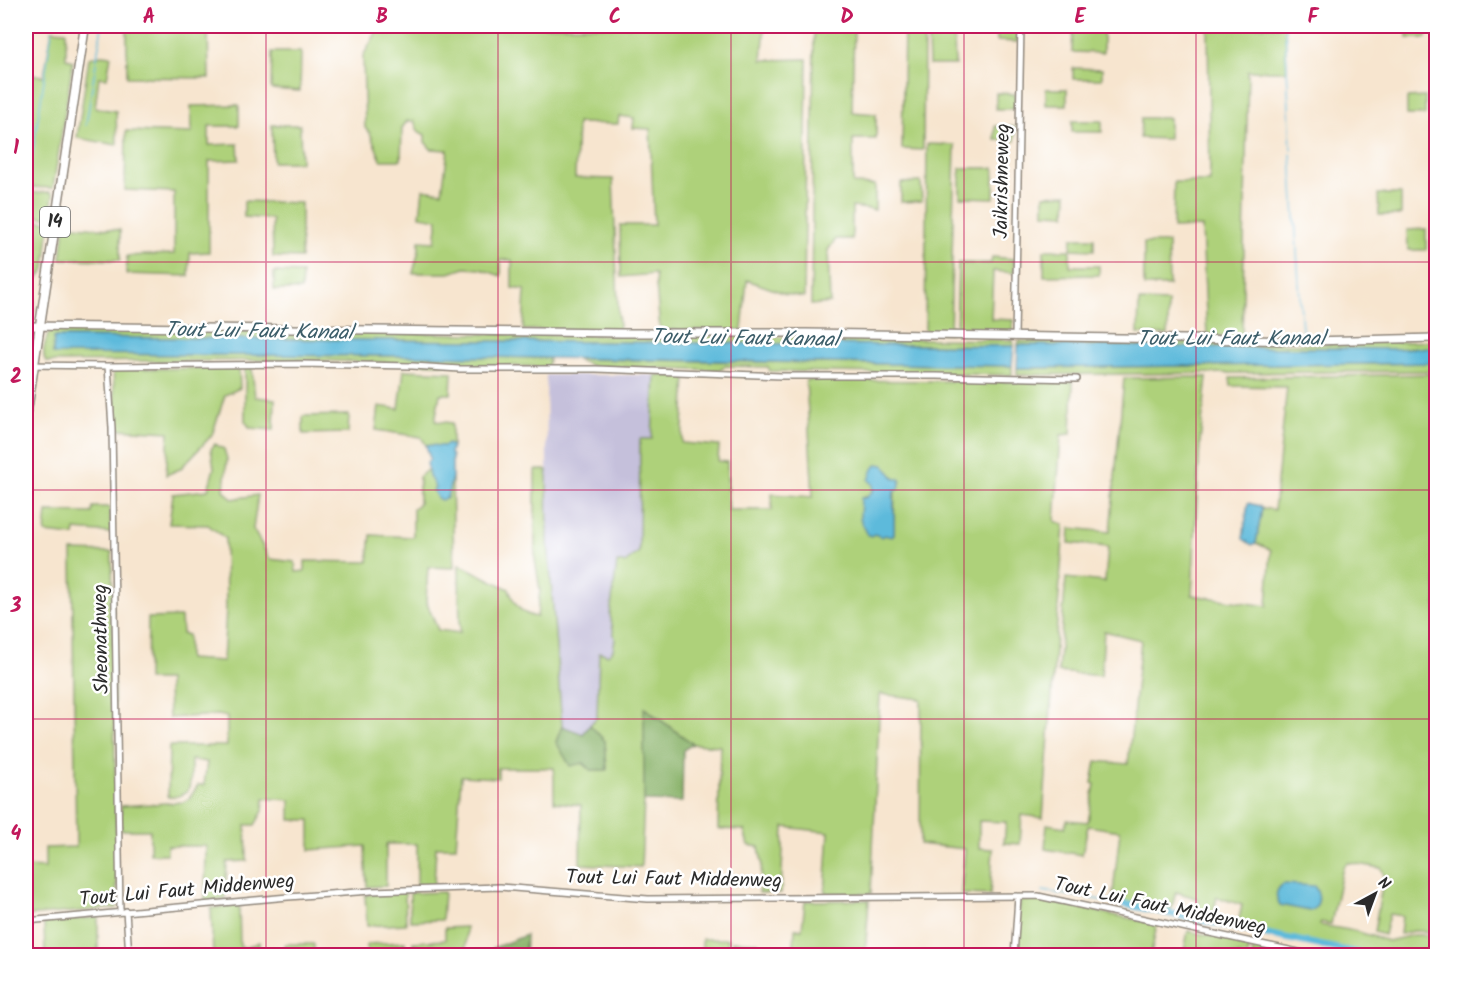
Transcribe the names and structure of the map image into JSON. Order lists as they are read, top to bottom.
{
  "streets": {
    "main road": ["14"],
    "street": ["Jaikrishneweg", "Sheonathweg", "Tout Lui Faut Middenweg"]
  },
  "crossings": [
    ["Sheonathweg", "Tout Lui Faut Middenweg"]
  ],
  "water": ["Tout Lui Faut Kanaal"],
  "north": "top right",
  "grid": {
    "columns": [
      "A",
      "B",
      "C",
      "D",
      "E",
      "F"
    ],
    "rows": [
      "1",
      "2",
      "3",
      "4"
    ]
  }
}
